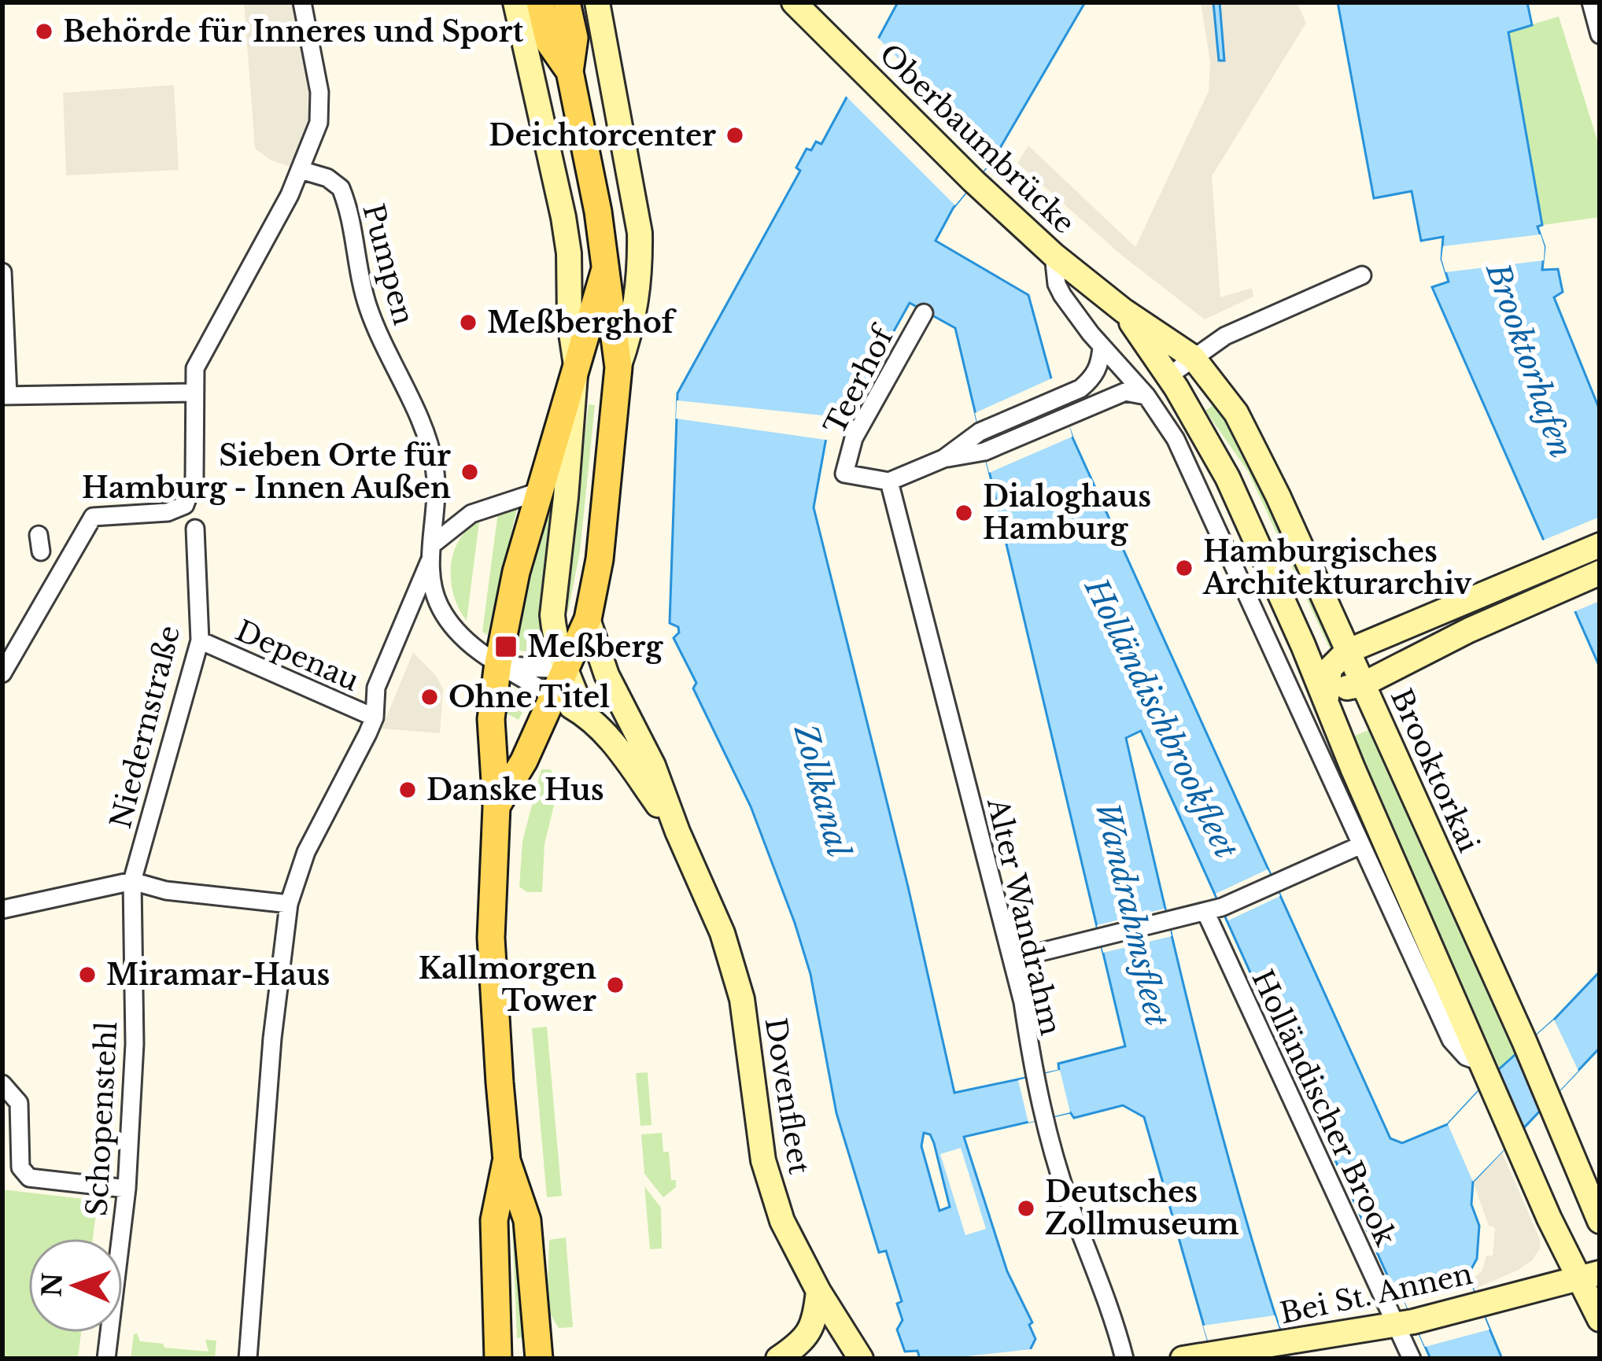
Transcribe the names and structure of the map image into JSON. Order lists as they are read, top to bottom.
{
  "streets": {
    "main road": [
      "Oberbaumbrücke",
      "Brooktorkai",
      "Dovenfleet",
      "Bei St. Annen"
    ],
    "street": [
      "Pumpen",
      "Teerhof",
      "Depenau",
      "Niedernstraße",
      "Alter Wandrahm",
      "Holländischer Brook",
      "Schopenstehl"
    ]
  },
  "crossings": [
    ["Oberbaumbrücke", "Brooktorkai"],
    ["Teerhof", "Alter Wandrahm"],
    ["Depenau", "Niedernstraße"],
    ["Niedernstraße", "Schopenstehl"],
    ["Holländischer Brook", "Bei St. Annen"]
  ],
  "water": [
    "Brooktorhafen",
    "Holländischbrookfleet",
    "Zollkanal",
    "Wandrahmsfleet"
  ],
  "places": {
    "other": [
      "Behörde für Inneres und Sport",
      "Deichtorcenter",
      "Meßberghof",
      "Sieben Orte für Hamburg - Innen Außen",
      "Dialoghaus Hamburg",
      "Hamburgisches Architekturarchiv",
      "Ohne Titel",
      "Danske Hus",
      "Miramar-Haus",
      "Kallmorgen Tower",
      "Deutsches Zollmuseum"
    ],
    "transit": ["Meßberg"]
  },
  "north": "left"
}
